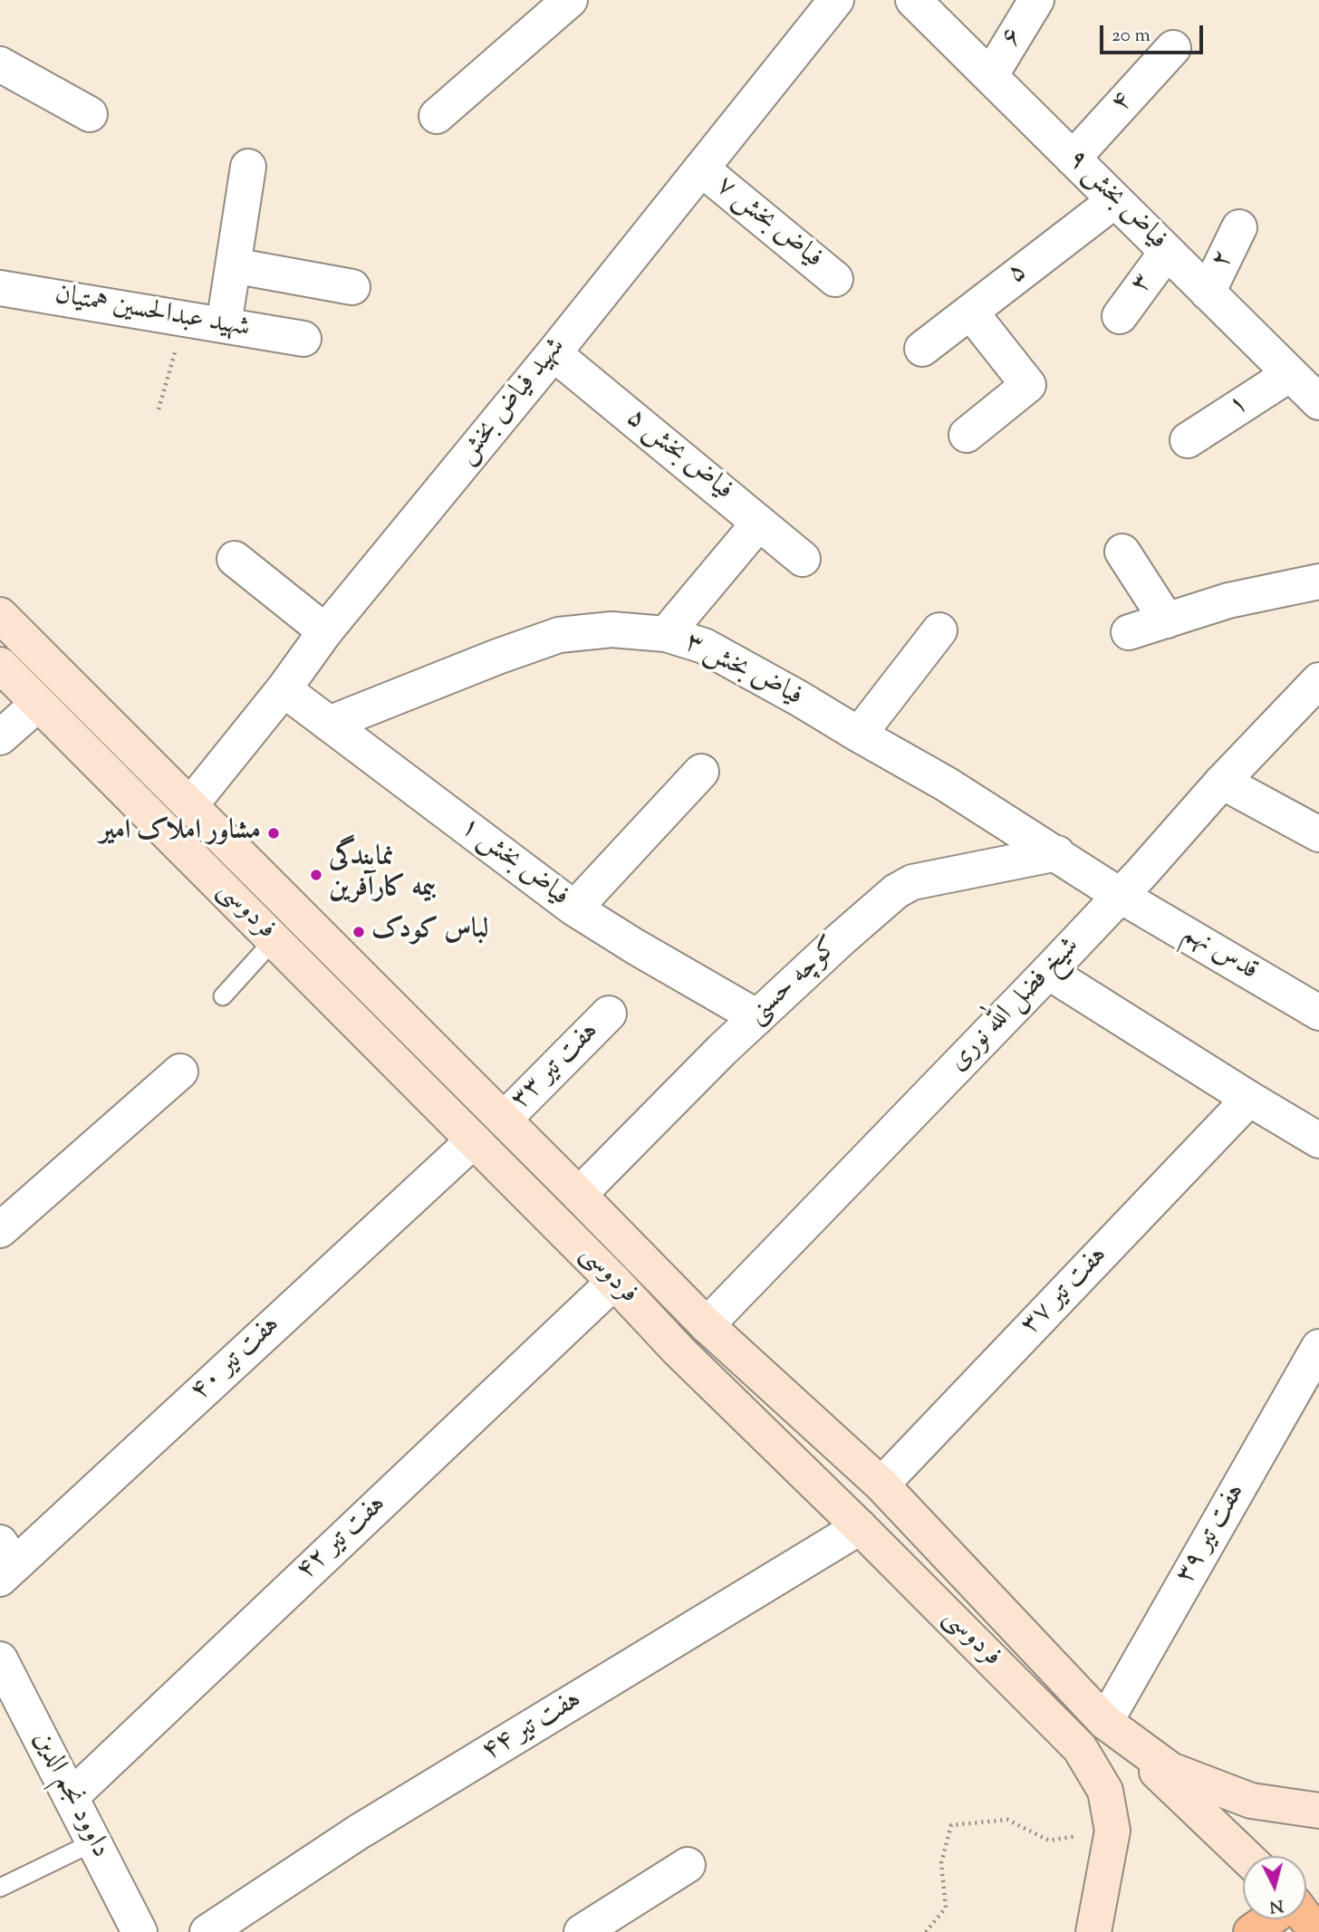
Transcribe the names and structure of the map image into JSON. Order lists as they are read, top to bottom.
{
  "streets": {
    "main road": ["فردوسی"],
    "street": [
      "۶",
      "۴",
      "فیاض بخش ۹",
      "فیاض بخش ۷",
      "۲",
      "۵",
      "۳",
      "شهید عبدالحسین همتیان",
      "شهید فیاض بخش",
      "۱",
      "فیاض بخش ۵",
      "فیاض بخش ۳",
      "فیاض بخش ۱",
      "قدس نهم",
      "کوچه حسنی",
      "شیخ فضل الله نوری",
      "هفت تیر ۳۳",
      "هفت تیر ۳۷",
      "هفت تیر ۴۰",
      "هفت تیر ۳۹",
      "هفت تیر ۴۲",
      "هفت تیر ۴۴",
      "داوود نجم الدین"
    ]
  },
  "crossings": [
    ["۶", "فیاض بخش ۹"],
    ["۴", "فیاض بخش ۹"],
    ["فیاض بخش ۹", "۲"],
    ["فیاض بخش ۹", "۵"],
    ["فیاض بخش ۹", "۳"],
    ["فیاض بخش ۹", "۱"],
    ["فیاض بخش ۷", "شهید فیاض بخش"],
    ["شهید فیاض بخش", "فیاض بخش ۵"],
    ["شهید فیاض بخش", "فیاض بخش ۱"],
    ["شهید فیاض بخش", "فردوسی"],
    ["فیاض بخش ۳", "فیاض بخش ۱"],
    ["فیاض بخش ۳", "قدس نهم"],
    ["فیاض بخش ۳", "کوچه حسنی"],
    ["فیاض بخش ۳", "شیخ فضل الله نوری"],
    ["فیاض بخش ۱", "کوچه حسنی"],
    ["فردوسی", "کوچه حسنی"],
    ["فردوسی", "شیخ فضل الله نوری"],
    ["فردوسی", "هفت تیر ۳۳"],
    ["فردوسی", "هفت تیر ۳۷"],
    ["فردوسی", "هفت تیر ۴۰"],
    ["فردوسی", "هفت تیر ۳۹"],
    ["فردوسی", "هفت تیر ۴۲"],
    ["فردوسی", "هفت تیر ۴۴"],
    ["قدس نهم", "شیخ فضل الله نوری"],
    ["هفت تیر ۴۲", "داوود نجم الدین"]
  ],
  "places": ["مشاور املاک امیر", "نمایندگی بیمه کارآفرین", "لباس کودک"],
  "scale_bar": "20 m",
  "north": "bottom"
}
